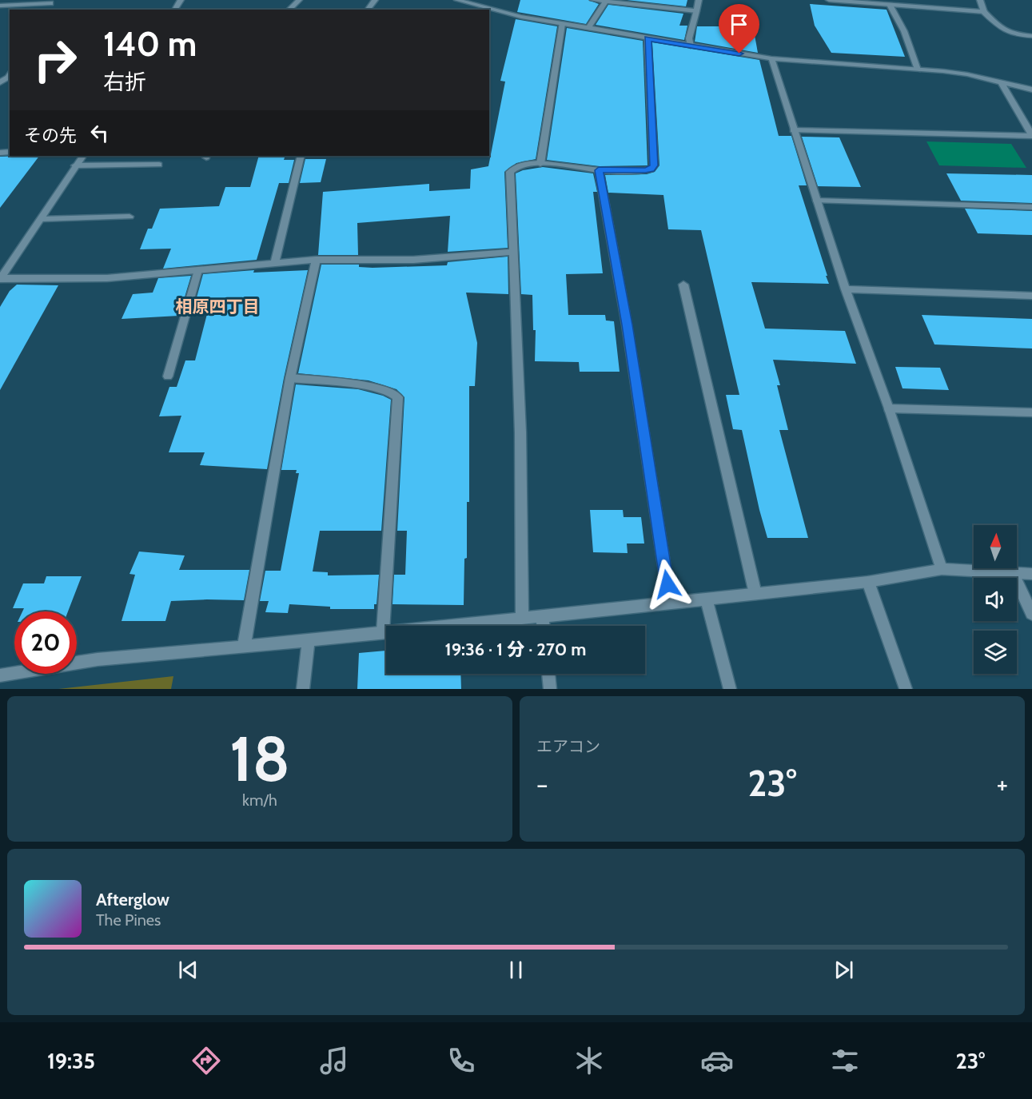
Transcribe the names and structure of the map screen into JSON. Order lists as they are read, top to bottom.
{
  "districts": ["相原四丁目"],
  "north": "top",
  "page": {
    "turn": ["140 m", "右折"],
    "then": "その先",
    "limit": "20",
    "trip": "19:36 · 1 分 · 270 m",
    "tile": [
      ["18", "km/h"],
      "エアコン"
    ],
    "heat": ["−", "23°", "+"],
    "song": ["Afterglow", "The Pines"],
    "tabs": ["19:35", "23°"]
  }
}
